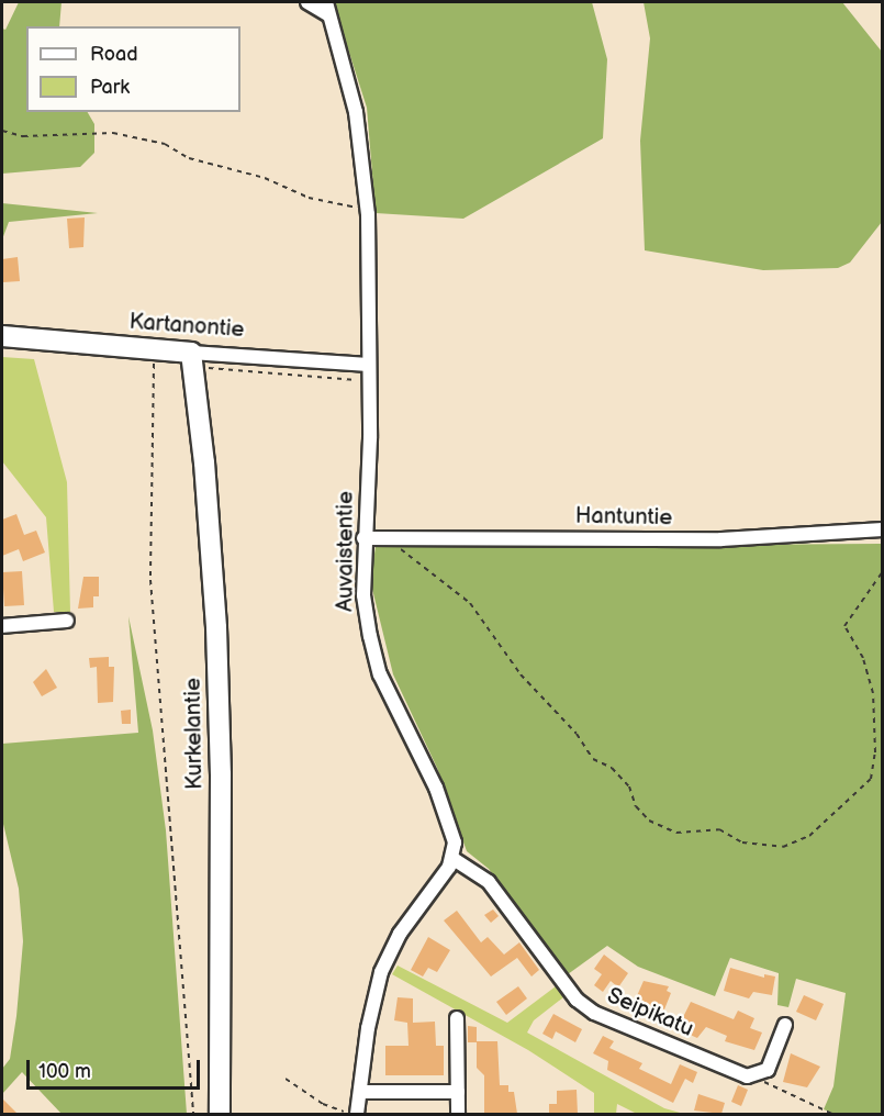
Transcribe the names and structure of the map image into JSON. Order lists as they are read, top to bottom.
{
  "streets": {
    "street": [
      "Kartanontie",
      "Hantuntie",
      "Auvaistentie",
      "Kurkelantie",
      "Seipikatu"
    ]
  },
  "crossings": [
    ["Kartanontie", "Auvaistentie"],
    ["Kartanontie", "Kurkelantie"],
    ["Hantuntie", "Auvaistentie"],
    ["Auvaistentie", "Seipikatu"]
  ],
  "legend": ["Road", "Park"],
  "scale_bar": "100 m"
}
